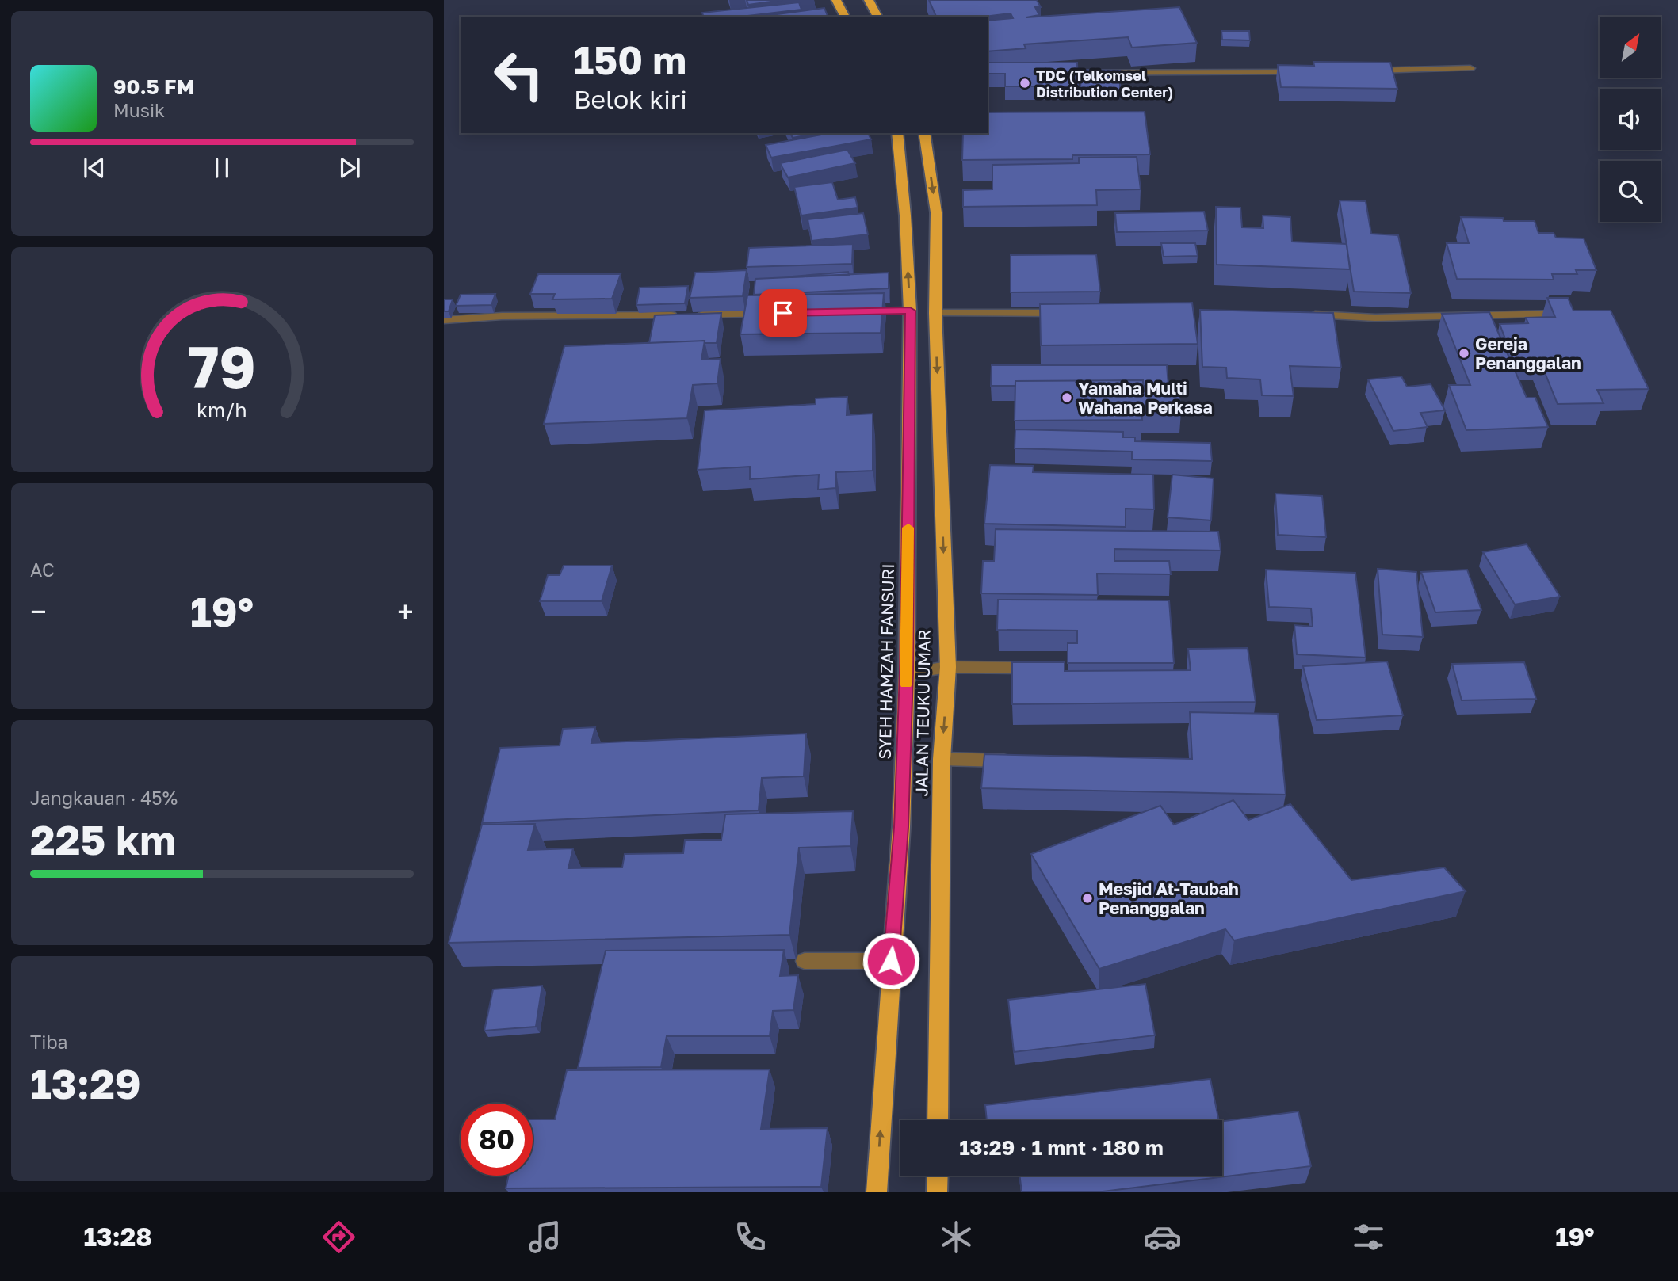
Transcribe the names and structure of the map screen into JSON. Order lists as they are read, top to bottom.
{
  "streets": {
    "highway": ["SYEH HAMZAH FANSURI", "JALAN TEUKU UMAR"]
  },
  "one_way": ["SYEH HAMZAH FANSURI", "JALAN TEUKU UMAR"],
  "places": [
    "TDC (Telkomsel Distribution Center)",
    "Gereja Penanggalan",
    "Yamaha Multi Wahana Perkasa",
    "Mesjid At-Taubah Penanggalan"
  ],
  "north": "top right",
  "page": {
    "turn": ["150 m", "Belok kiri"],
    "song": ["90.5 FM", "Musik"],
    "tile": [
      "AC",
      ["Jangkauan · 45%", "225 km"],
      ["Tiba", "13:29"]
    ],
    "heat": ["−", "19°", "+"],
    "limit": "80",
    "trip": "13:29 · 1 mnt · 180 m",
    "tabs": ["13:28", "19°"],
    "gauge": ["79", "km/h"]
  }
}
